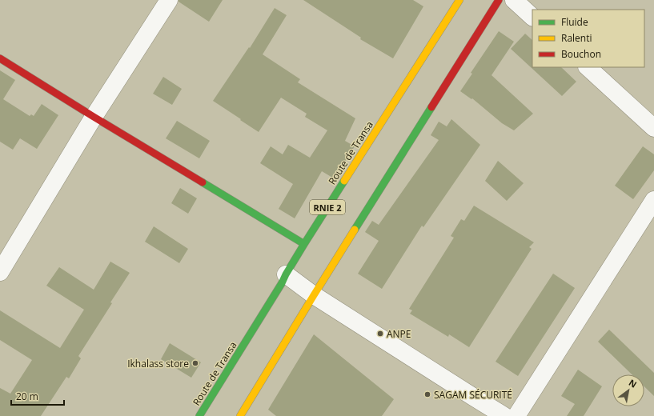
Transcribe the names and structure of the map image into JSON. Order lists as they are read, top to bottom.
{
  "streets": {
    "main road": ["Route de Transa", "RNIE 2"]
  },
  "places": ["ANPE", "Ikhalass store", "SAGAM SÉCURITÉ"],
  "legend": ["Fluide", "Ralenti", "Bouchon"],
  "scale_bar": "20 m",
  "north": "top right"
}
